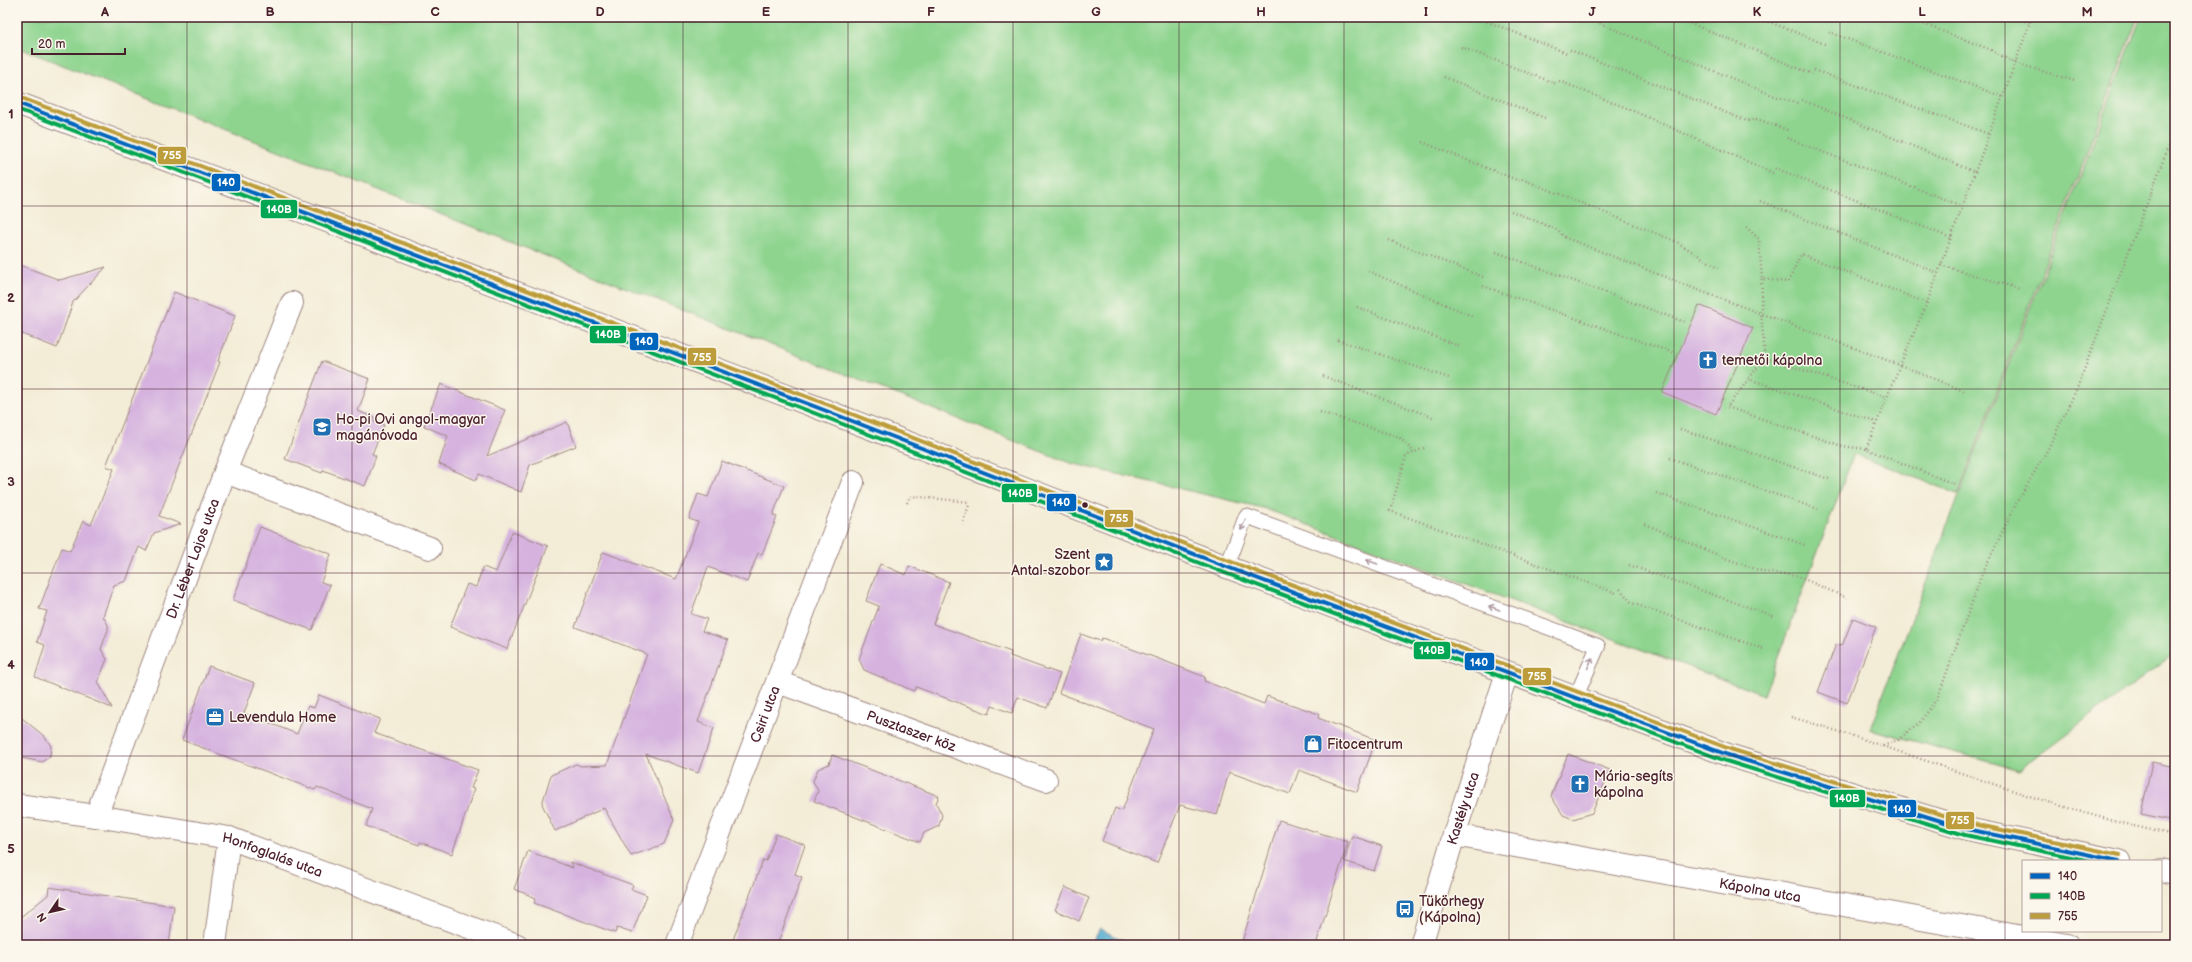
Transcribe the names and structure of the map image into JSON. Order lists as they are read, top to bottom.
{
  "streets": {
    "street": [
      "Dr. Léber Lajos utca",
      "Csiri utca",
      "Pusztaszer köz",
      "Kastély utca",
      "Honfoglalás utca",
      "Kápolna utca"
    ]
  },
  "crossings": [
    ["Dr. Léber Lajos utca", "Honfoglalás utca"],
    ["Csiri utca", "Pusztaszer köz"],
    ["Kastély utca", "Kápolna utca"]
  ],
  "places": {
    "church": ["temetői kápolna", "Mária-segíts kápolna"],
    "school or university": ["Ho-pi Ovi angol-magyar magánóvoda"],
    "place": ["Szent Antal-szobor"],
    "office": ["Levendula Home"],
    "shop": ["Fitocentrum"],
    "bus stop": ["Tükörhegy (Kápolna)"]
  },
  "lines": ["transit line 755", "transit line 140", "transit line 140B"],
  "legend": ["140", "140B", "755"],
  "scale_bar": "20 m",
  "north": "bottom left",
  "grid": {
    "columns": [
      "A",
      "B",
      "C",
      "D",
      "E",
      "F",
      "G",
      "H",
      "I",
      "J",
      "K",
      "L",
      "M"
    ],
    "rows": [
      "1",
      "2",
      "3",
      "4",
      "5"
    ]
  }
}
